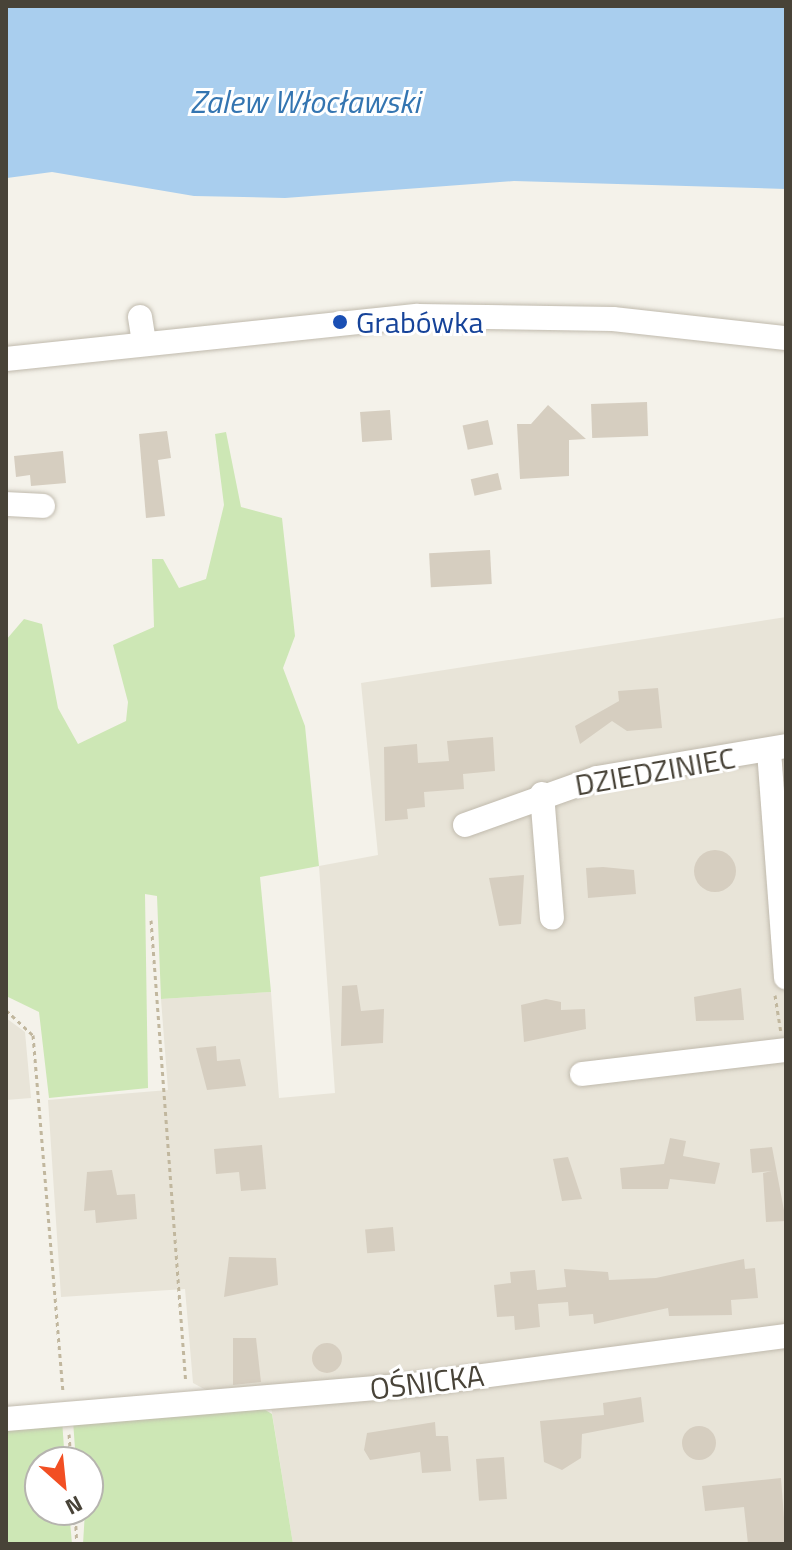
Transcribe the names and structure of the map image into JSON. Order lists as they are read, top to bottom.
{
  "streets": {
    "street": ["DZIEDZINIEC", "OŚNICKA"]
  },
  "water": ["Zalew Włocławski"],
  "places": ["Grabówka"],
  "north": "bottom right"
}
